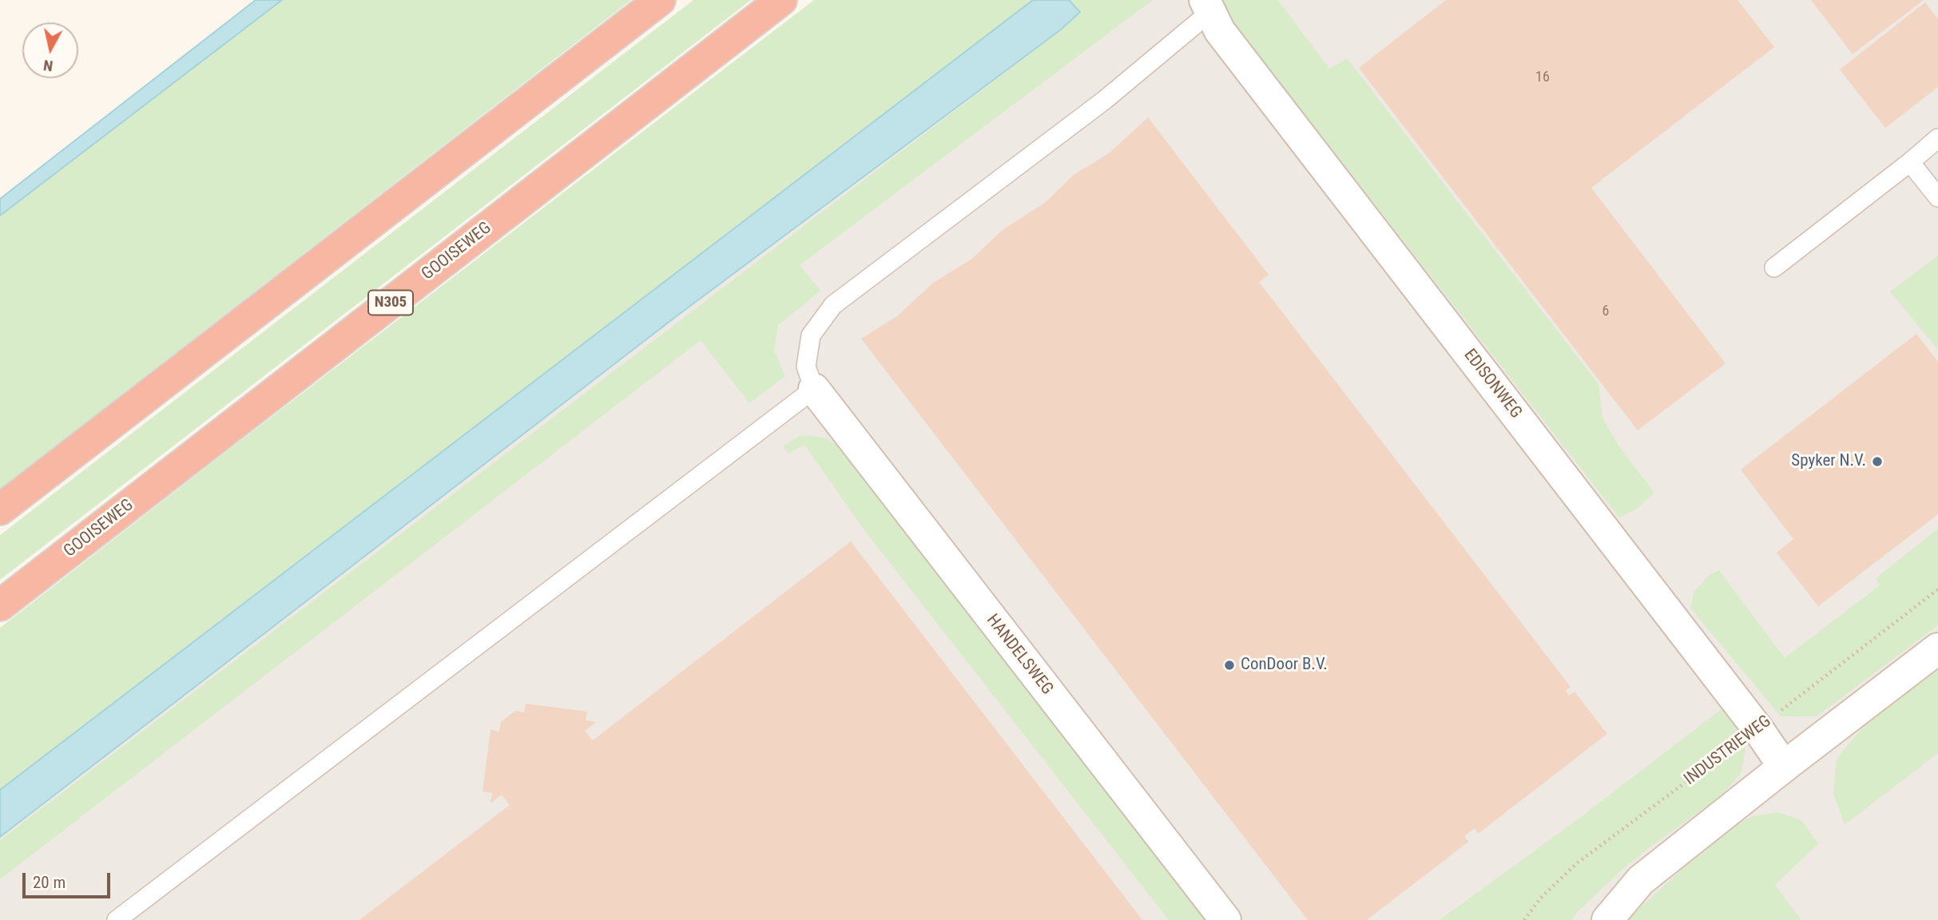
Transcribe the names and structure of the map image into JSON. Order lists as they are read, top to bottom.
{
  "streets": {
    "highway": ["GOOISEWEG", "N305"],
    "street": ["EDISONWEG", "HANDELSWEG"],
    "path": ["INDUSTRIEWEG"]
  },
  "crossings": [
    ["EDISONWEG", "INDUSTRIEWEG"]
  ],
  "places": ["Spyker N.V.", "ConDoor B.V."],
  "house_numbers": ["16", "6"],
  "scale_bar": "20 m",
  "north": "bottom"
}
